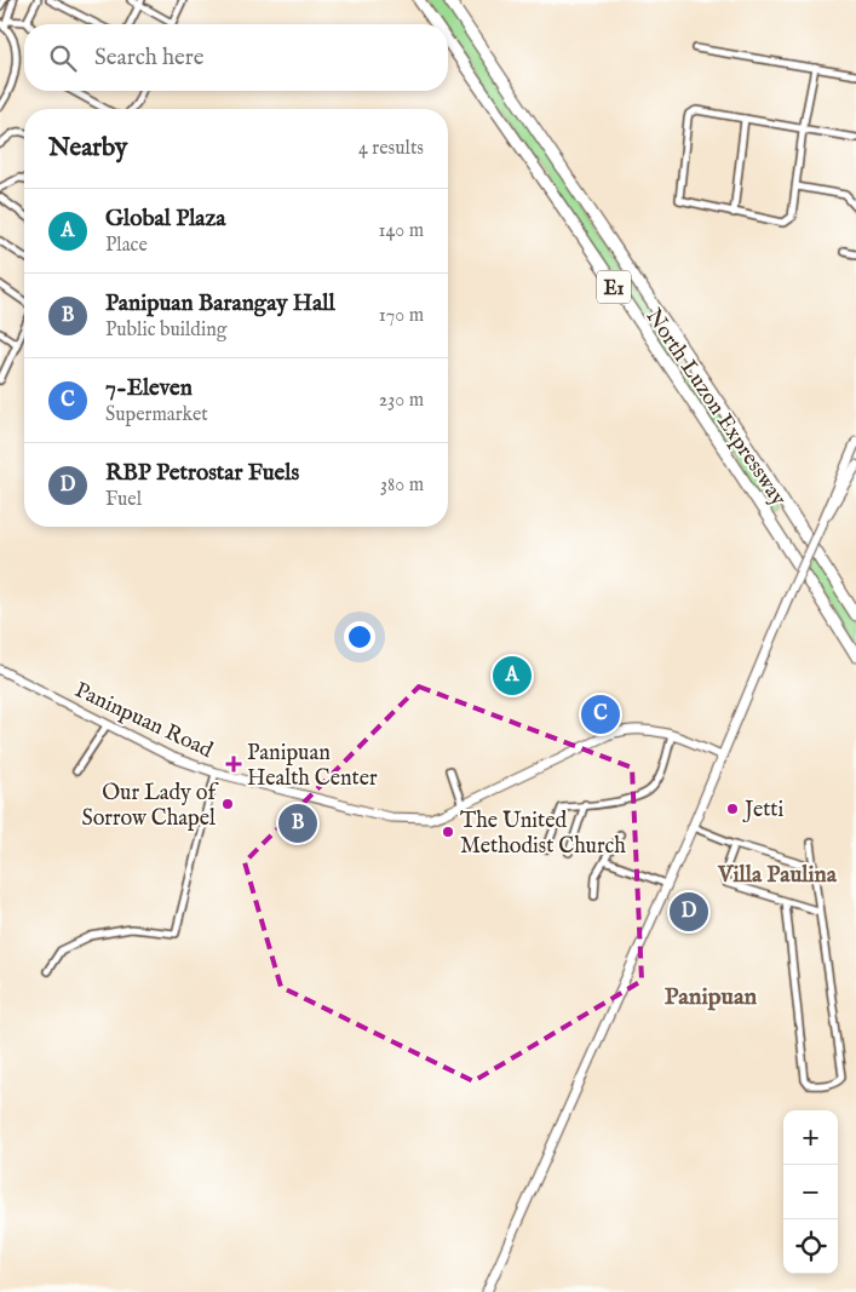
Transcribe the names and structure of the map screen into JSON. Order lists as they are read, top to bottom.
{
  "streets": {
    "highway": ["E1", "North Luzon Expressway"],
    "main road": ["Paninpuan Road"]
  },
  "districts": ["Villa Paulina", "Panipuan"],
  "places": {
    "health": ["Panipuan Health Center"],
    "other": ["Our Lady of Sorrow Chapel", "Jetti", "The United Methodist Church"]
  },
  "page": {
    "search": "Search here",
    "heading": ["Nearby", "4 results"],
    "list": [
      {
        "mark": "A",
        "name": "Global Plaza",
        "note": "Place",
        "value": "140 m"
      },
      {
        "mark": "B",
        "name": "Panipuan Barangay Hall",
        "note": "Public building",
        "value": "170 m"
      },
      {
        "mark": "C",
        "name": "7-Eleven",
        "note": "Supermarket",
        "value": "230 m"
      },
      {
        "mark": "D",
        "name": "RBP Petrostar Fuels",
        "note": "Fuel",
        "value": "380 m"
      }
    ],
    "pins": [
      "A",
      "C",
      "B",
      "D"
    ],
    "map_buttons": ["+", "−"]
  }
}
